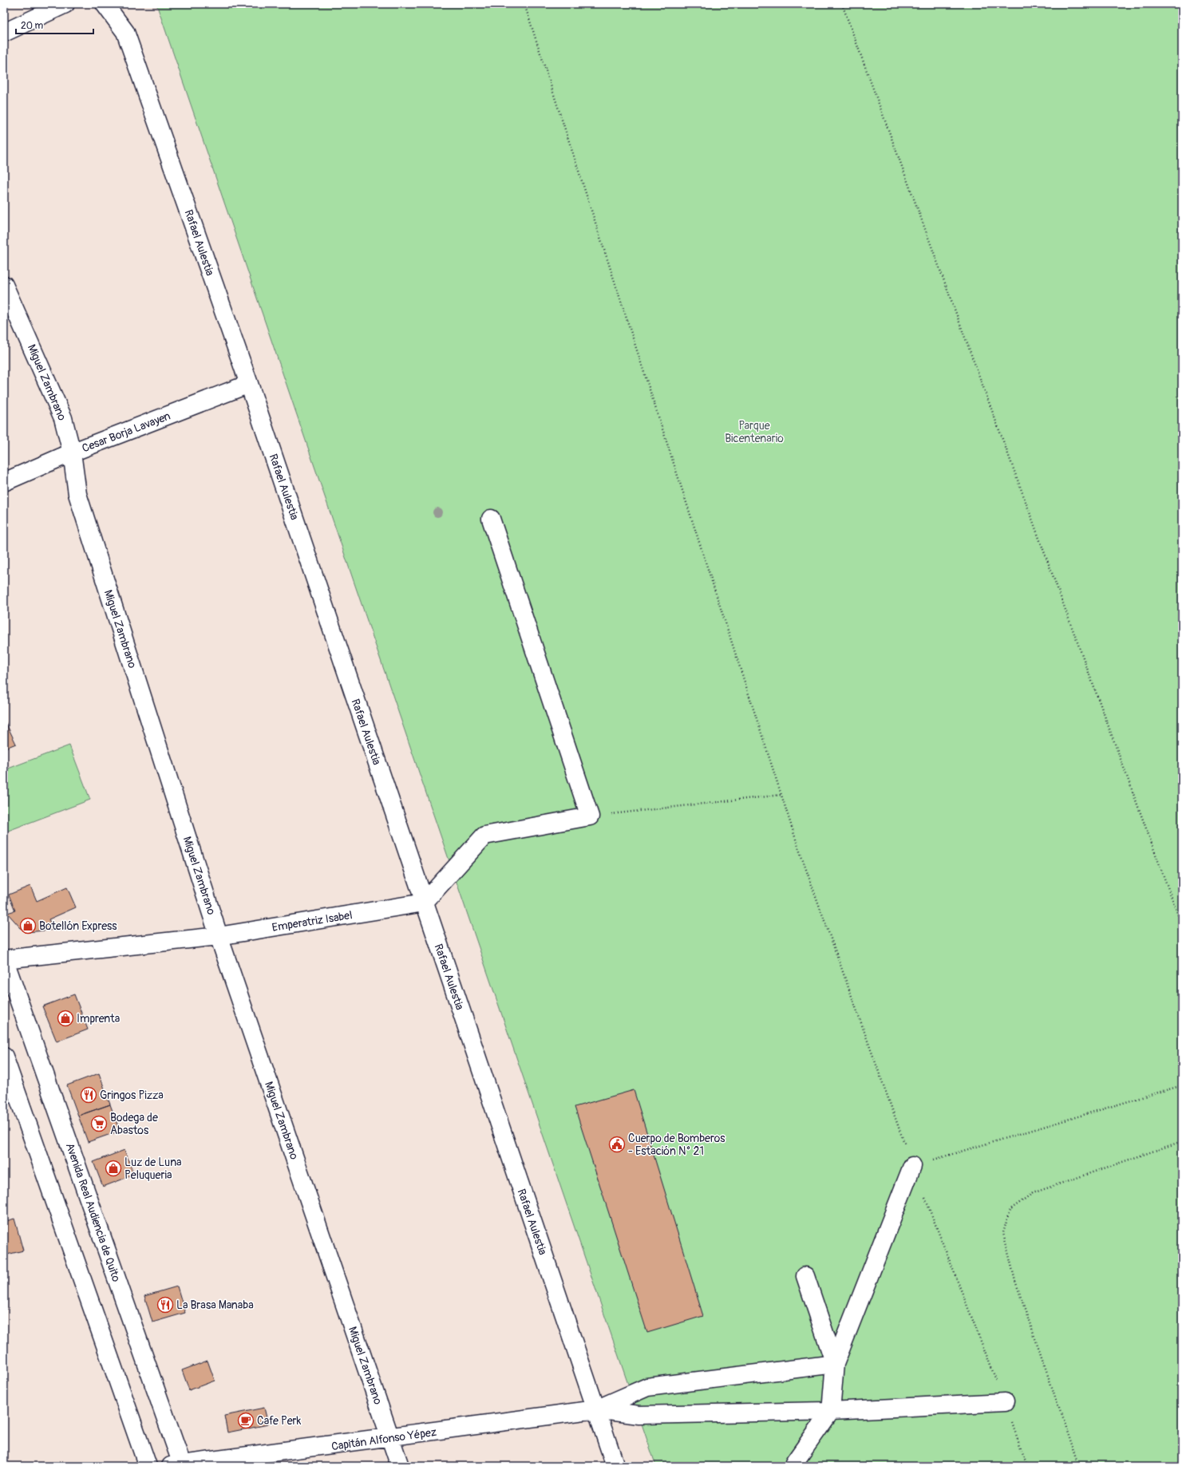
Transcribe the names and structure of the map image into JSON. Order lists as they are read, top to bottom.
{
  "streets": {
    "street": [
      "Rafael Aulestia",
      "Miguel Zambrano",
      "Cesar Borja Lavayen",
      "Emperatriz Isabel",
      "Avenida Real Audiencia de Quito",
      "Capitán Alfonso Yépez"
    ]
  },
  "crossings": [
    ["Rafael Aulestia", "Cesar Borja Lavayen"],
    ["Rafael Aulestia", "Emperatriz Isabel"],
    ["Rafael Aulestia", "Capitán Alfonso Yépez"],
    ["Miguel Zambrano", "Cesar Borja Lavayen"],
    ["Miguel Zambrano", "Emperatriz Isabel"],
    ["Miguel Zambrano", "Capitán Alfonso Yépez"],
    ["Emperatriz Isabel", "Avenida Real Audiencia de Quito"],
    ["Avenida Real Audiencia de Quito", "Capitán Alfonso Yépez"]
  ],
  "parks": ["Parque Bicentenario"],
  "places": {
    "shop": ["Botellón Express", "Imprenta", "Luz de Luna Peluqueria"],
    "restaurant": ["Gringos Pizza", "La Brasa Manaba"],
    "supermarket": ["Bodega de Abastos"],
    "public building": ["Cuerpo de Bomberos - Estación N° 21"],
    "cafe": ["Cafe Perk"]
  },
  "scale_bar": "20 m"
}
